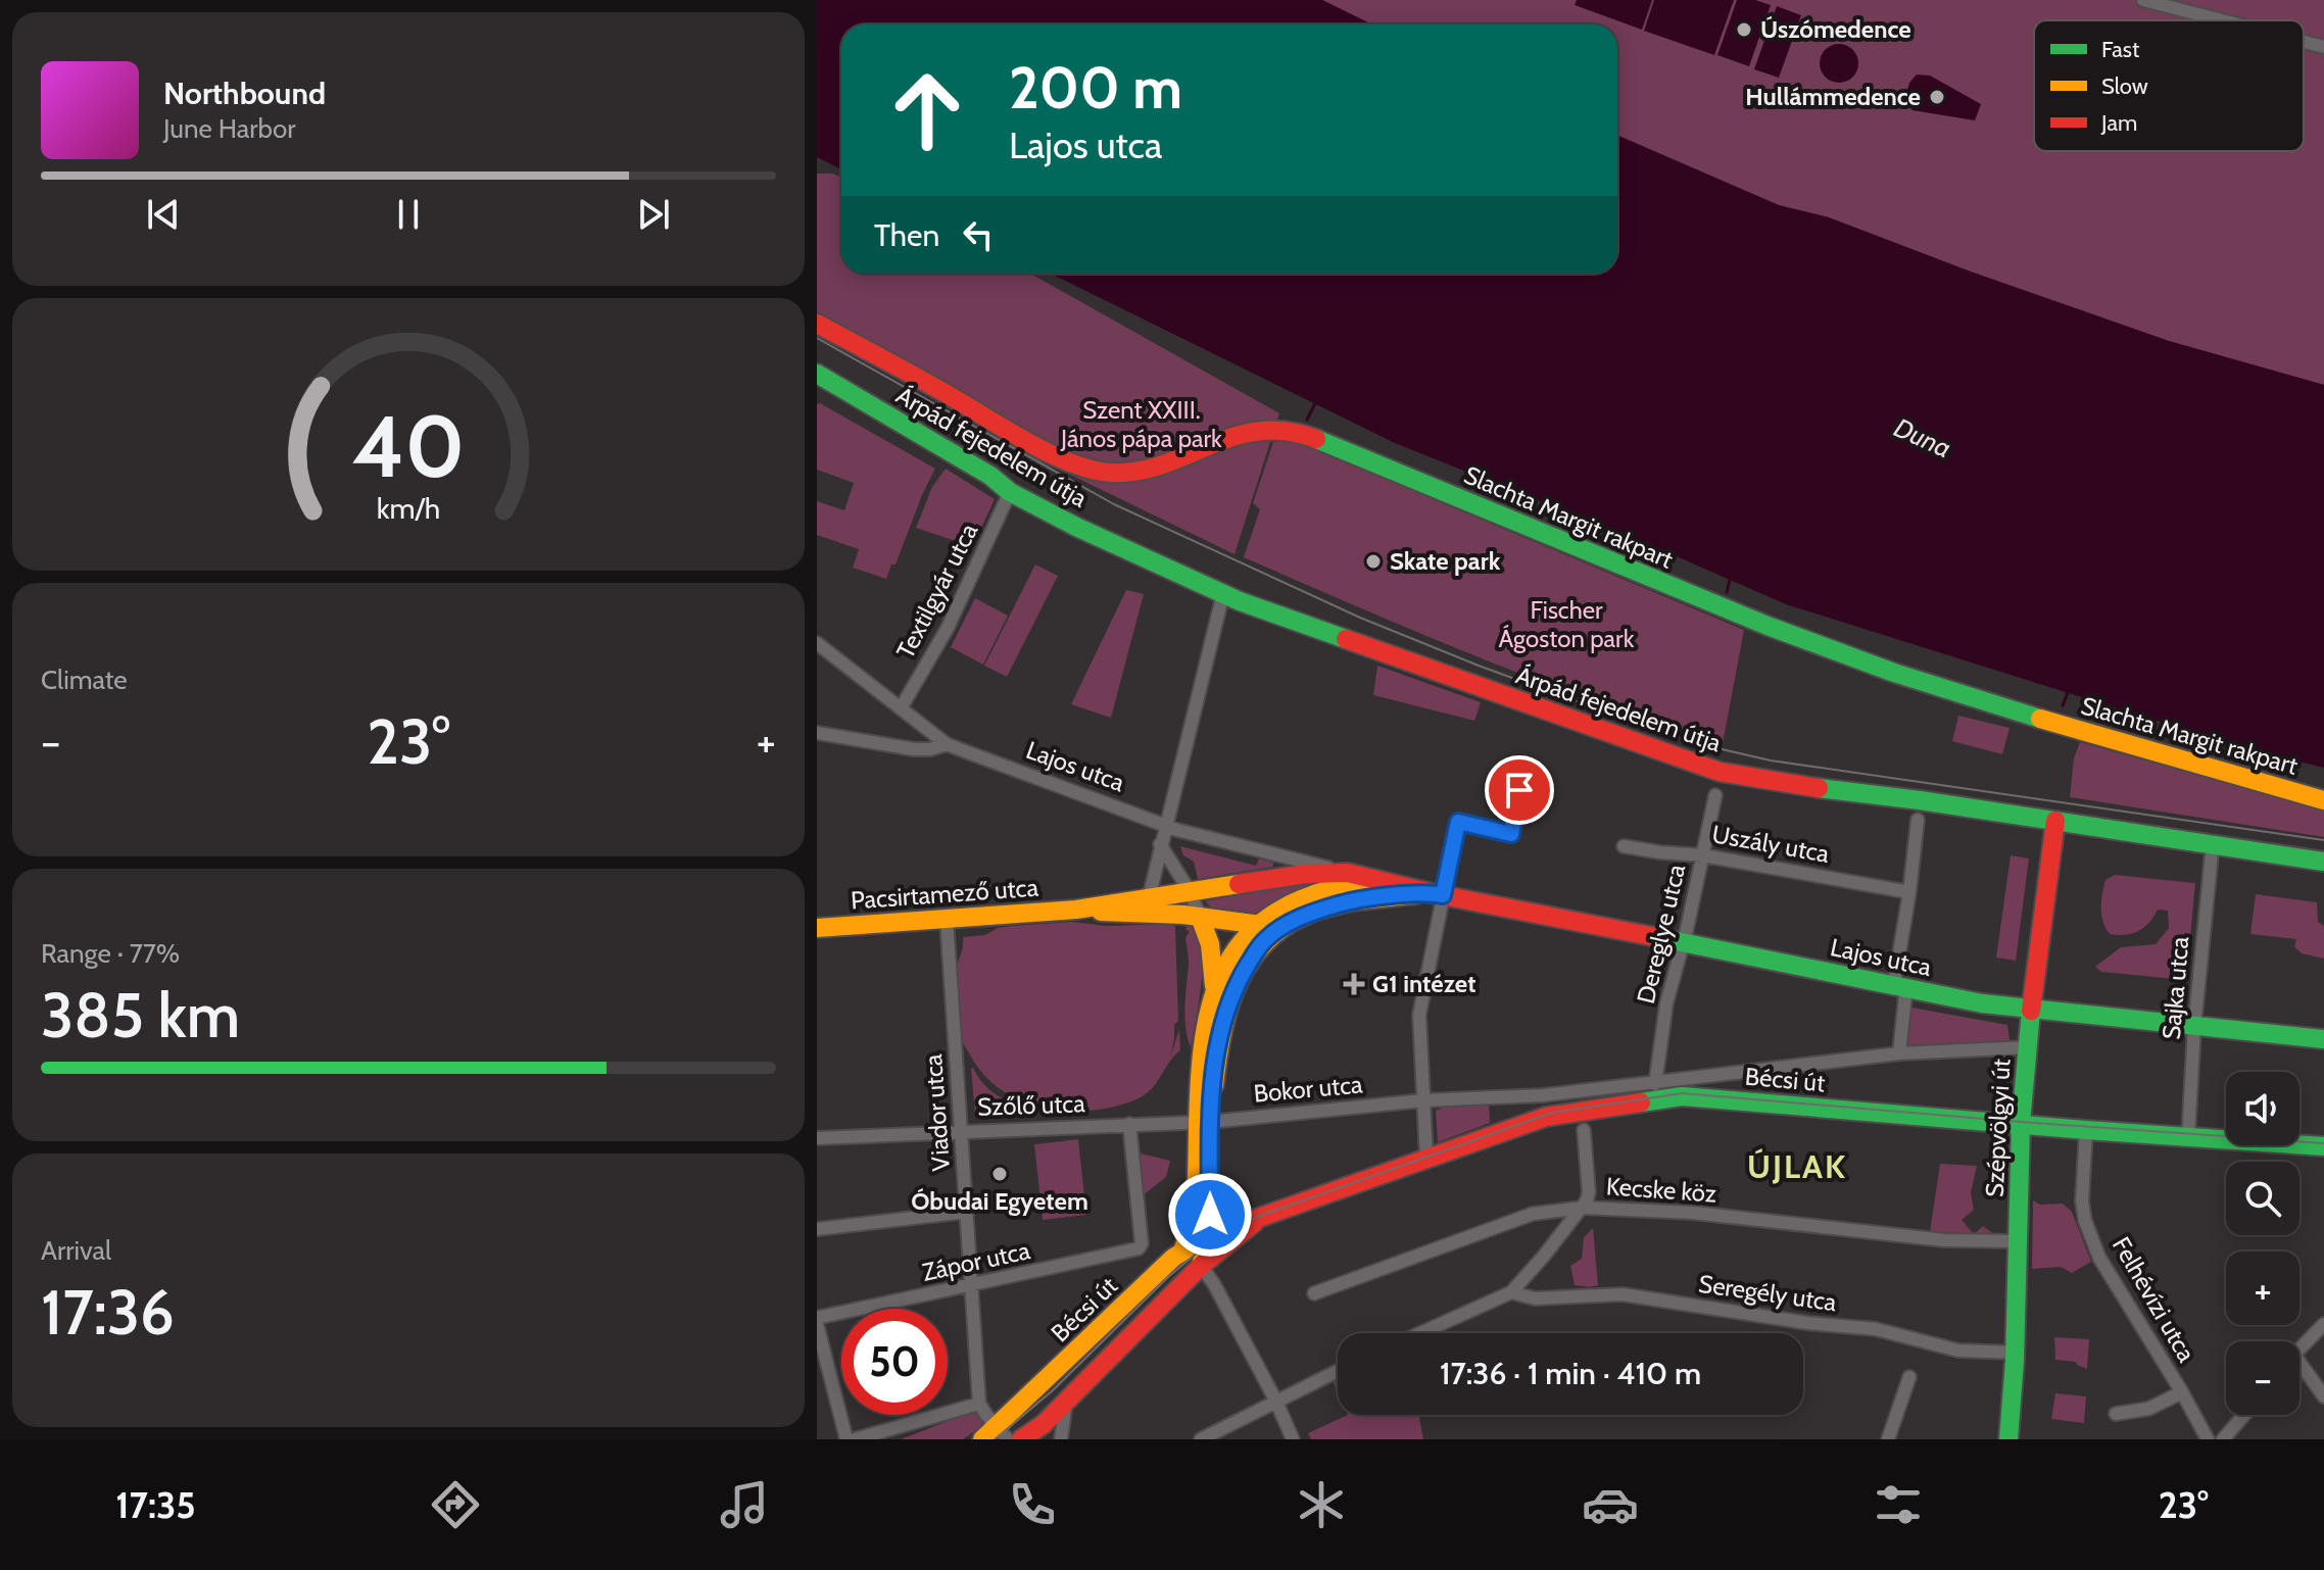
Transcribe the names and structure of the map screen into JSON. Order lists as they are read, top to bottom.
{
  "streets": {
    "main road": [
      "Árpád fejedelem útja",
      "Slachta Margit rakpart",
      "Lajos utca",
      "Pacsirtamező utca",
      "Bécsi út",
      "Szépvölgyi út"
    ],
    "street": [
      "Textilgyár utca",
      "Uszály utca",
      "Dereglye utca",
      "Sajka utca",
      "Bokor utca",
      "Szőlő utca",
      "Viador utca",
      "Kecske köz",
      "Zápor utca",
      "Seregély utca",
      "Felhévízi utca"
    ]
  },
  "crossings": [
    ["Árpád fejedelem útja", "Textilgyár utca"],
    ["Árpád fejedelem útja", "Sajka utca"],
    ["Árpád fejedelem útja", "Szépvölgyi út"],
    ["Textilgyár utca", "Lajos utca"],
    ["Lajos utca", "Pacsirtamező utca"],
    ["Lajos utca", "Dereglye utca"],
    ["Lajos utca", "Sajka utca"],
    ["Lajos utca", "Szépvölgyi út"],
    ["Uszály utca", "Dereglye utca"],
    ["Pacsirtamező utca", "Viador utca"],
    ["Dereglye utca", "Bokor utca"],
    ["Sajka utca", "Bécsi út"],
    ["Bécsi út", "Szépvölgyi út"],
    ["Bécsi út", "Felhévízi utca"],
    ["Bokor utca", "Szőlő utca"],
    ["Bokor utca", "Szépvölgyi út"],
    ["Szőlő utca", "Viador utca"],
    ["Szőlő utca", "Zápor utca"],
    ["Viador utca", "Zápor utca"],
    ["Szépvölgyi út", "Kecske köz"],
    ["Szépvölgyi út", "Seregély utca"]
  ],
  "districts": ["ÚJLAK"],
  "water": ["Duna"],
  "parks": ["Szent XXIII. János pápa park", "Fischer Ágoston park"],
  "places": {
    "other": [
      "Úszómedence",
      "Hullámmedence",
      "Skate park",
      "Óbudai Egyetem"
    ],
    "health": ["G1 intézet"]
  },
  "legend": ["Fast", "Slow", "Jam"],
  "page": {
    "turn": ["200 m", "Lajos utca"],
    "song": ["Northbound", "June Harbor"],
    "then": "Then",
    "tile": [
      "Climate",
      ["Range · 77%", "385 km"],
      ["Arrival", "17:36"]
    ],
    "heat": ["−", "23°", "+"],
    "map_buttons": ["+", "−"],
    "limit": "50",
    "trip": "17:36 · 1 min · 410 m",
    "tabs": ["17:35", "23°"],
    "gauge": ["40", "km/h"]
  }
}
